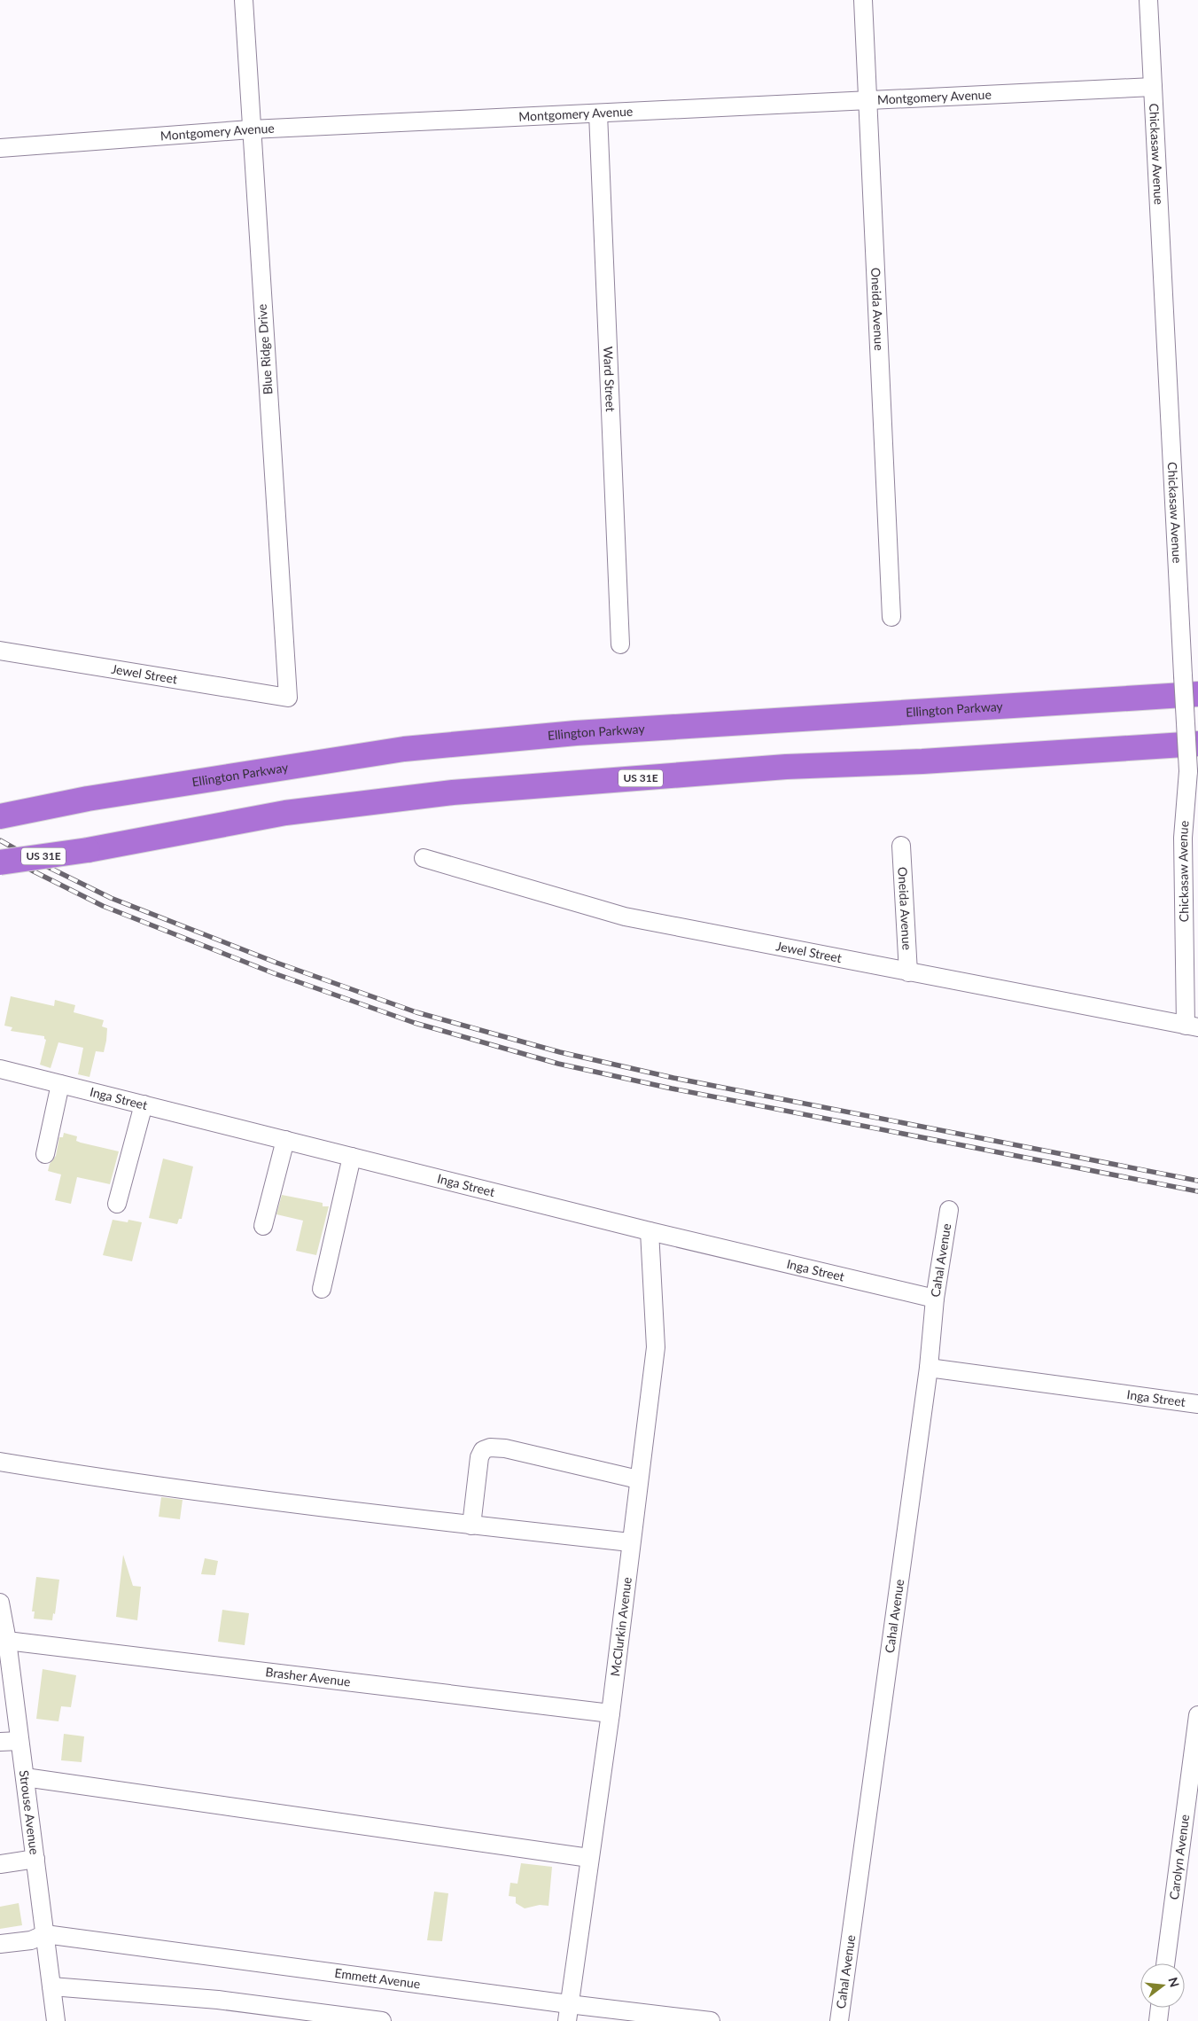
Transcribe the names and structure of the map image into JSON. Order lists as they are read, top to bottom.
{
  "streets": {
    "highway": ["Ellington Parkway", "US 31E"],
    "street": [
      "Montgomery Avenue",
      "Chickasaw Avenue",
      "Oneida Avenue",
      "Blue Ridge Drive",
      "Ward Street",
      "Jewel Street",
      "Inga Street",
      "Cahal Avenue",
      "McClurkin Avenue",
      "Brasher Avenue",
      "Strouse Avenue",
      "Carolyn Avenue",
      "Emmett Avenue"
    ]
  },
  "crossings": [
    ["Montgomery Avenue", "Chickasaw Avenue"],
    ["Montgomery Avenue", "Oneida Avenue"],
    ["Montgomery Avenue", "Blue Ridge Drive"],
    ["Montgomery Avenue", "Ward Street"],
    ["Chickasaw Avenue", "Jewel Street"],
    ["Oneida Avenue", "Jewel Street"],
    ["Blue Ridge Drive", "Jewel Street"],
    ["Inga Street", "Cahal Avenue"],
    ["Inga Street", "McClurkin Avenue"],
    ["McClurkin Avenue", "Brasher Avenue"],
    ["McClurkin Avenue", "Emmett Avenue"],
    ["Brasher Avenue", "Strouse Avenue"],
    ["Strouse Avenue", "Emmett Avenue"]
  ],
  "north": "right"
}
